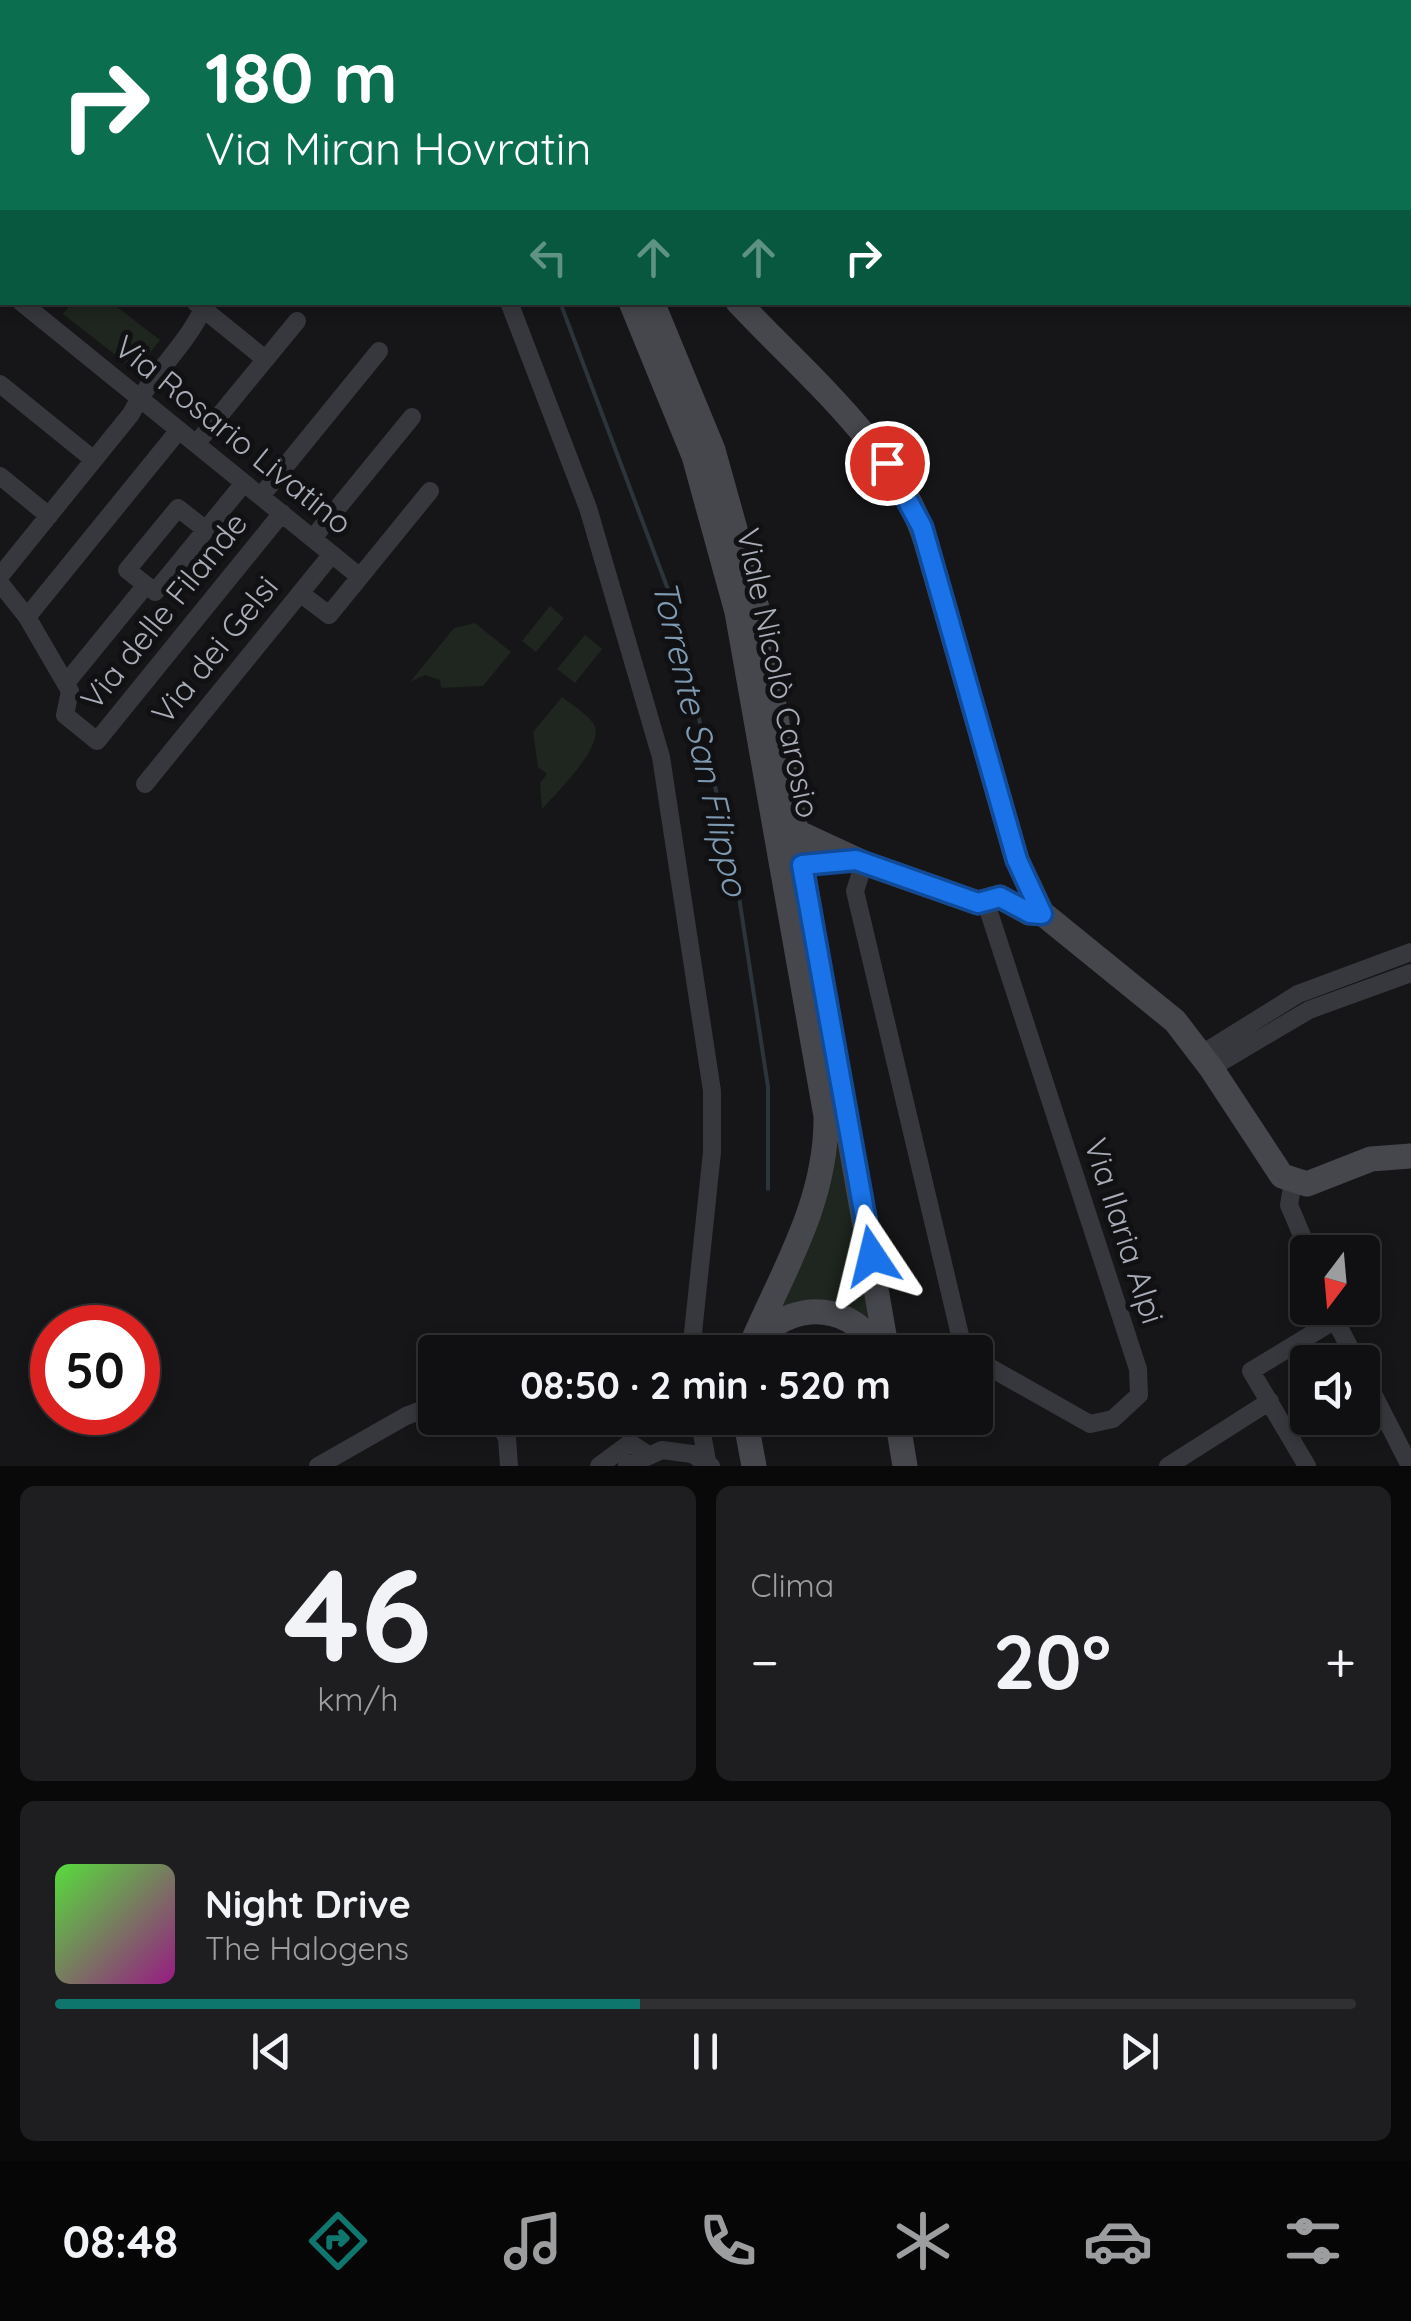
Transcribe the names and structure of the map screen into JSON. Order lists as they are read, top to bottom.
{
  "streets": {
    "main road": ["Viale Nicolò Carosio"],
    "street": [
      "Via Rosario Livatino",
      "Via delle Filande",
      "Via dei Gelsi",
      "Via Ilaria Alpi"
    ]
  },
  "crossings": [
    ["Via Rosario Livatino", "Via delle Filande"],
    ["Via Rosario Livatino", "Via dei Gelsi"]
  ],
  "water": ["Torrente San Filippo"],
  "north": "bottom",
  "page": {
    "turn": ["180 m", "Via Miran Hovratin"],
    "limit": "50",
    "trip": "08:50 · 2 min · 520 m",
    "tile": [
      ["46", "km/h"],
      "Clima"
    ],
    "heat": ["−", "20°", "+"],
    "song": ["Night Drive", "The Halogens"],
    "tabs": "08:48"
  }
}
